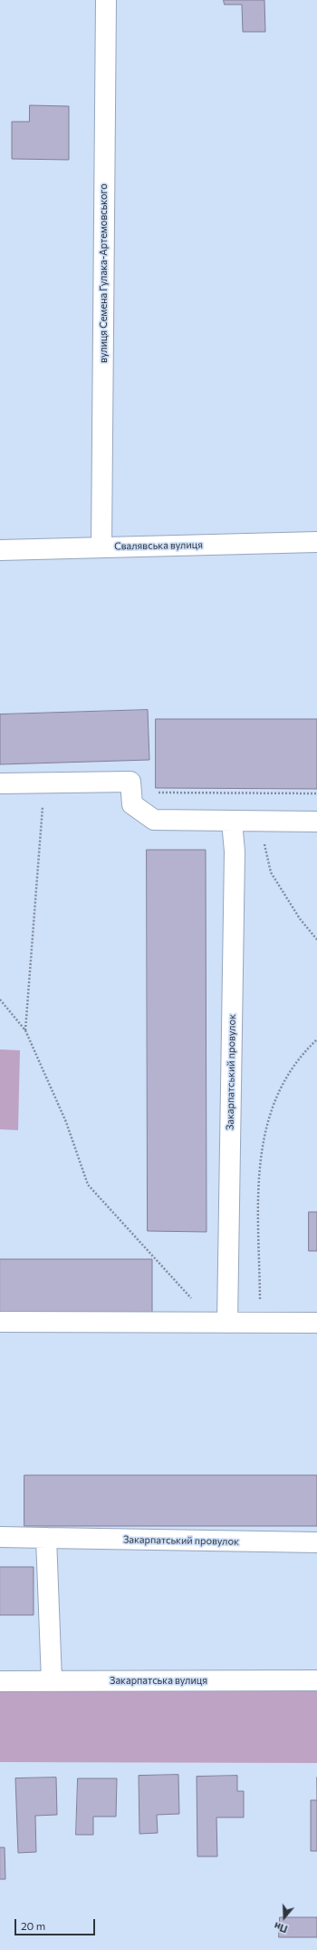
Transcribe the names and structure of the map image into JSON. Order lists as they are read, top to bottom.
{
  "streets": {
    "street": [
      "вулиця Семена Гулака-Артемовського",
      "Свалявська вулиця",
      "Закарпатський провулок",
      "Закарпатська вулиця"
    ]
  },
  "crossings": [
    ["вулиця Семена Гулака-Артемовського", "Свалявська вулиця"]
  ],
  "scale_bar": "20 m",
  "north": "bottom"
}
